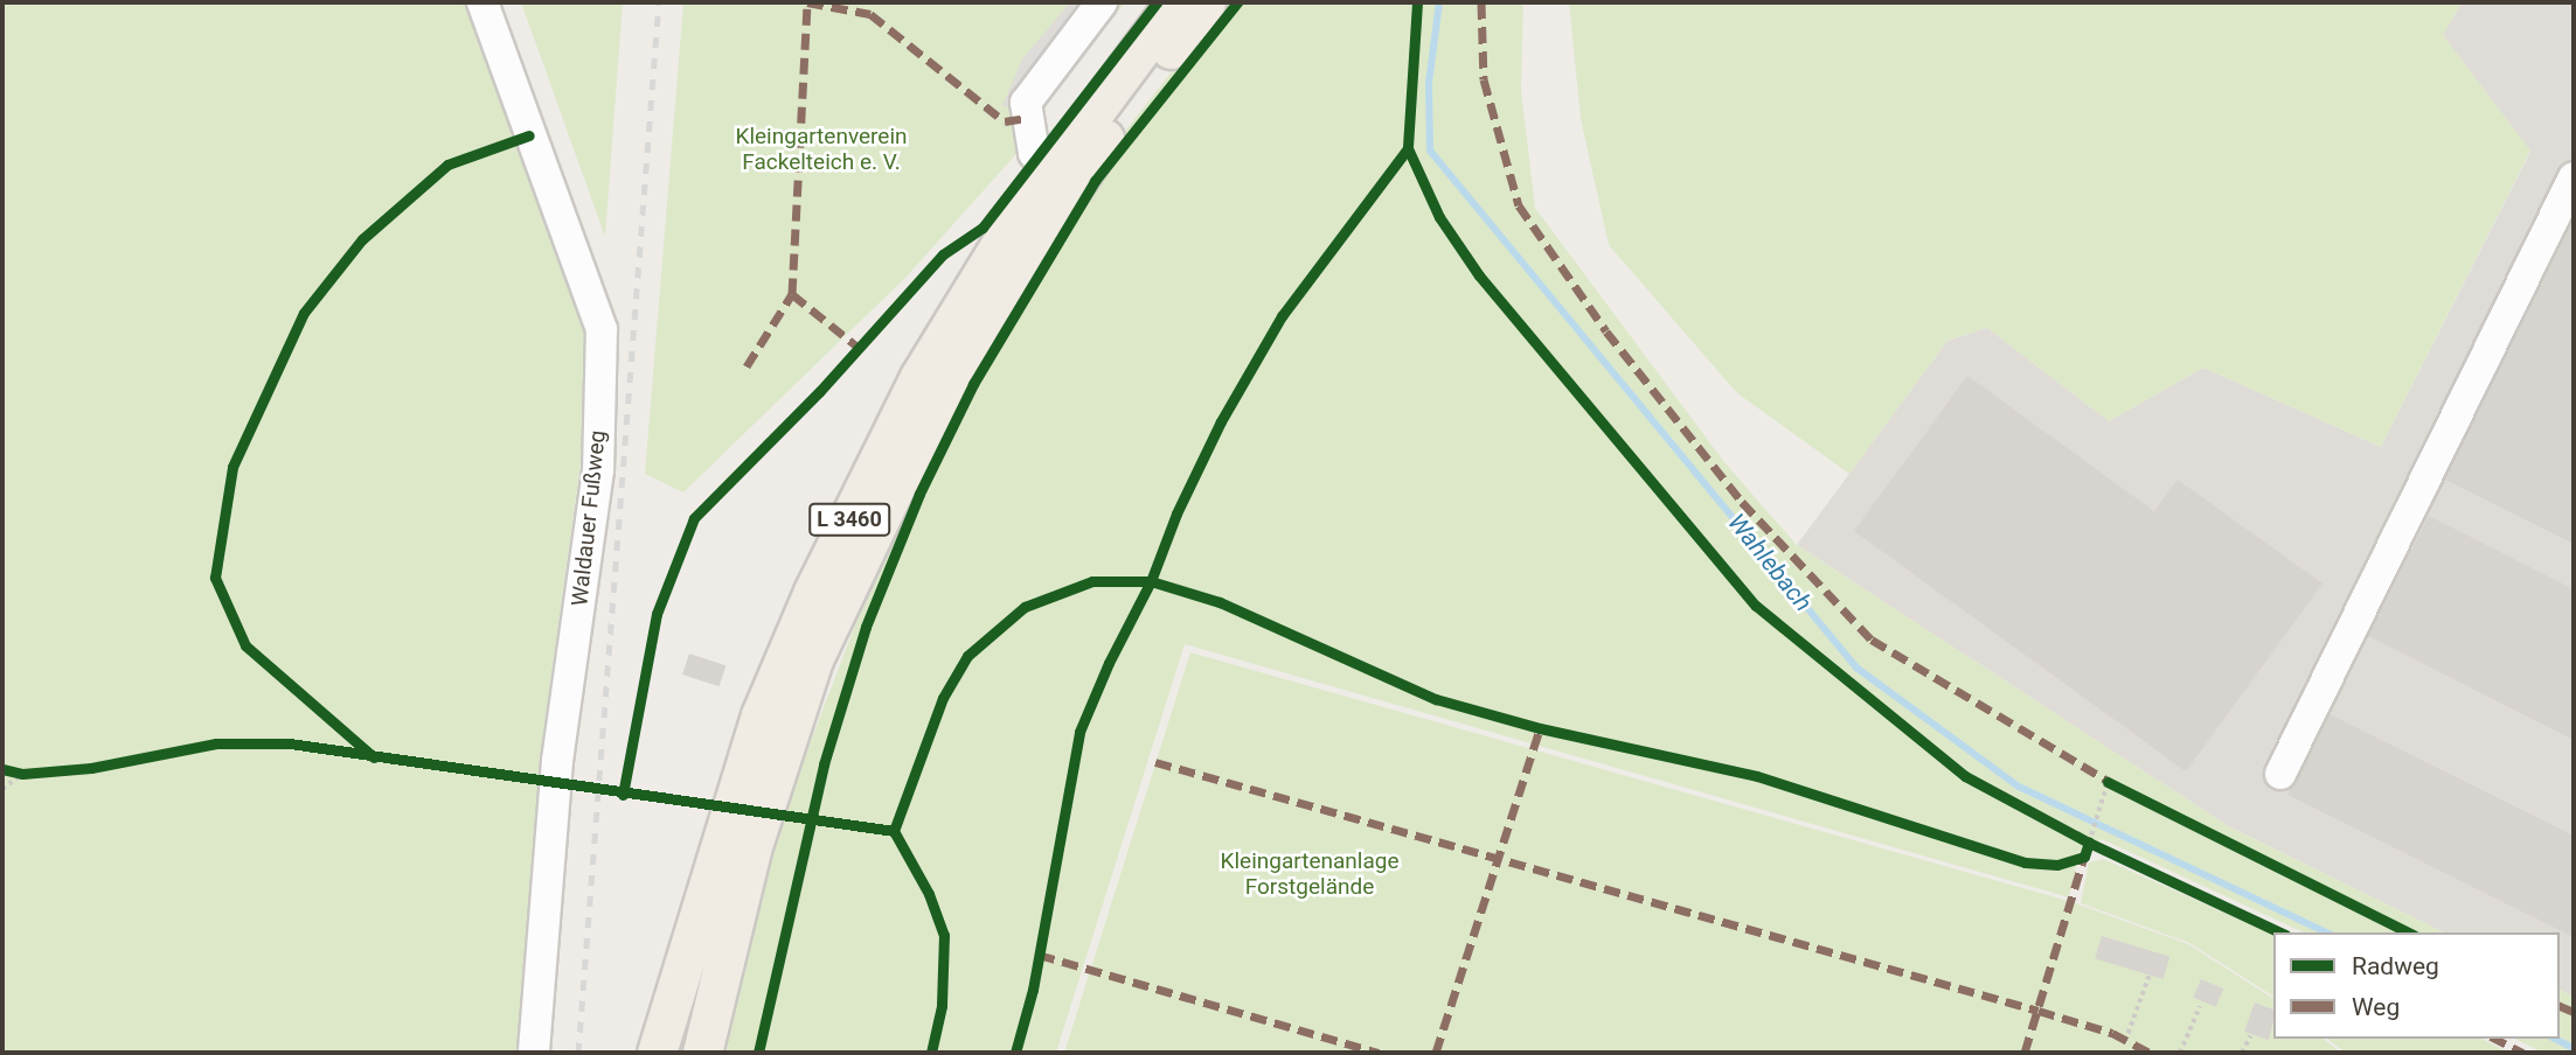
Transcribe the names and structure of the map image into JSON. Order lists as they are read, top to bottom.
{
  "streets": {
    "main road": ["L 3460"],
    "street": ["Waldauer Fußweg"]
  },
  "water": ["Wahlebach"],
  "parks": ["Kleingartenverein Fackelteich e. V.", "Kleingartenanlage Forstgelände"],
  "legend": ["Radweg", "Weg"]
}
